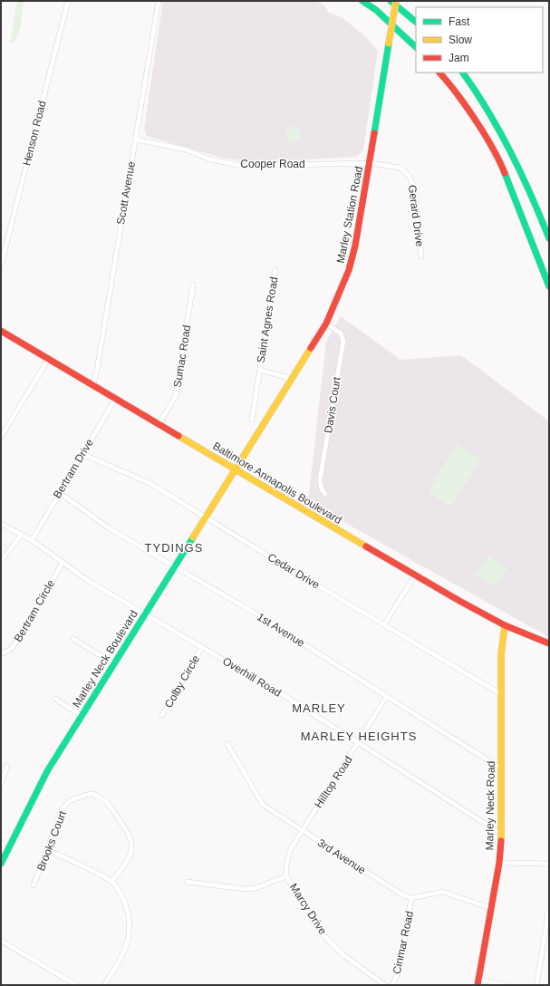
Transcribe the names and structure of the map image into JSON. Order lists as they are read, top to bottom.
{
  "streets": {
    "main road": [
      "Marley Station Road",
      "Baltimore Annapolis Boulevard",
      "Marley Neck Boulevard",
      "Marley Neck Road"
    ],
    "street": [
      "Henson Road",
      "Cooper Road",
      "Scott Avenue",
      "Gerard Drive",
      "Saint Agnes Road",
      "Sumac Road",
      "Davis Court",
      "Bertram Drive",
      "Cedar Drive",
      "Bertram Circle",
      "1st Avenue",
      "Overhill Road",
      "Colby Circle",
      "Hilltop Road",
      "Brooks Court",
      "3rd Avenue",
      "Marcy Drive",
      "Cinmar Road"
    ]
  },
  "crossings": [
    ["Cooper Road", "Scott Avenue"],
    ["Cooper Road", "Marley Station Road"],
    ["Cooper Road", "Gerard Drive"],
    ["Scott Avenue", "Baltimore Annapolis Boulevard"],
    ["Marley Station Road", "Gerard Drive"],
    ["Marley Station Road", "Saint Agnes Road"],
    ["Marley Station Road", "Davis Court"],
    ["Marley Station Road", "Baltimore Annapolis Boulevard"],
    ["Marley Station Road", "Marley Neck Boulevard"],
    ["Sumac Road", "Baltimore Annapolis Boulevard"],
    ["Bertram Drive", "Baltimore Annapolis Boulevard"],
    ["Bertram Drive", "Cedar Drive"],
    ["Bertram Drive", "1st Avenue"],
    ["Bertram Drive", "Overhill Road"],
    ["Baltimore Annapolis Boulevard", "Marley Neck Boulevard"],
    ["Baltimore Annapolis Boulevard", "Marley Neck Road"],
    ["Cedar Drive", "Marley Neck Boulevard"],
    ["Cedar Drive", "Marley Neck Road"],
    ["Bertram Circle", "Overhill Road"],
    ["1st Avenue", "Marley Neck Boulevard"],
    ["1st Avenue", "Hilltop Road"],
    ["1st Avenue", "Marley Neck Road"],
    ["Marley Neck Boulevard", "Overhill Road"],
    ["Overhill Road", "Colby Circle"],
    ["Overhill Road", "Hilltop Road"],
    ["Overhill Road", "Marley Neck Road"],
    ["Hilltop Road", "3rd Avenue"],
    ["Hilltop Road", "Marcy Drive"],
    ["3rd Avenue", "Marcy Drive"],
    ["3rd Avenue", "Cinmar Road"]
  ],
  "districts": ["TYDINGS", "MARLEY", "MARLEY HEIGHTS"],
  "legend": ["Fast", "Slow", "Jam"]
}
